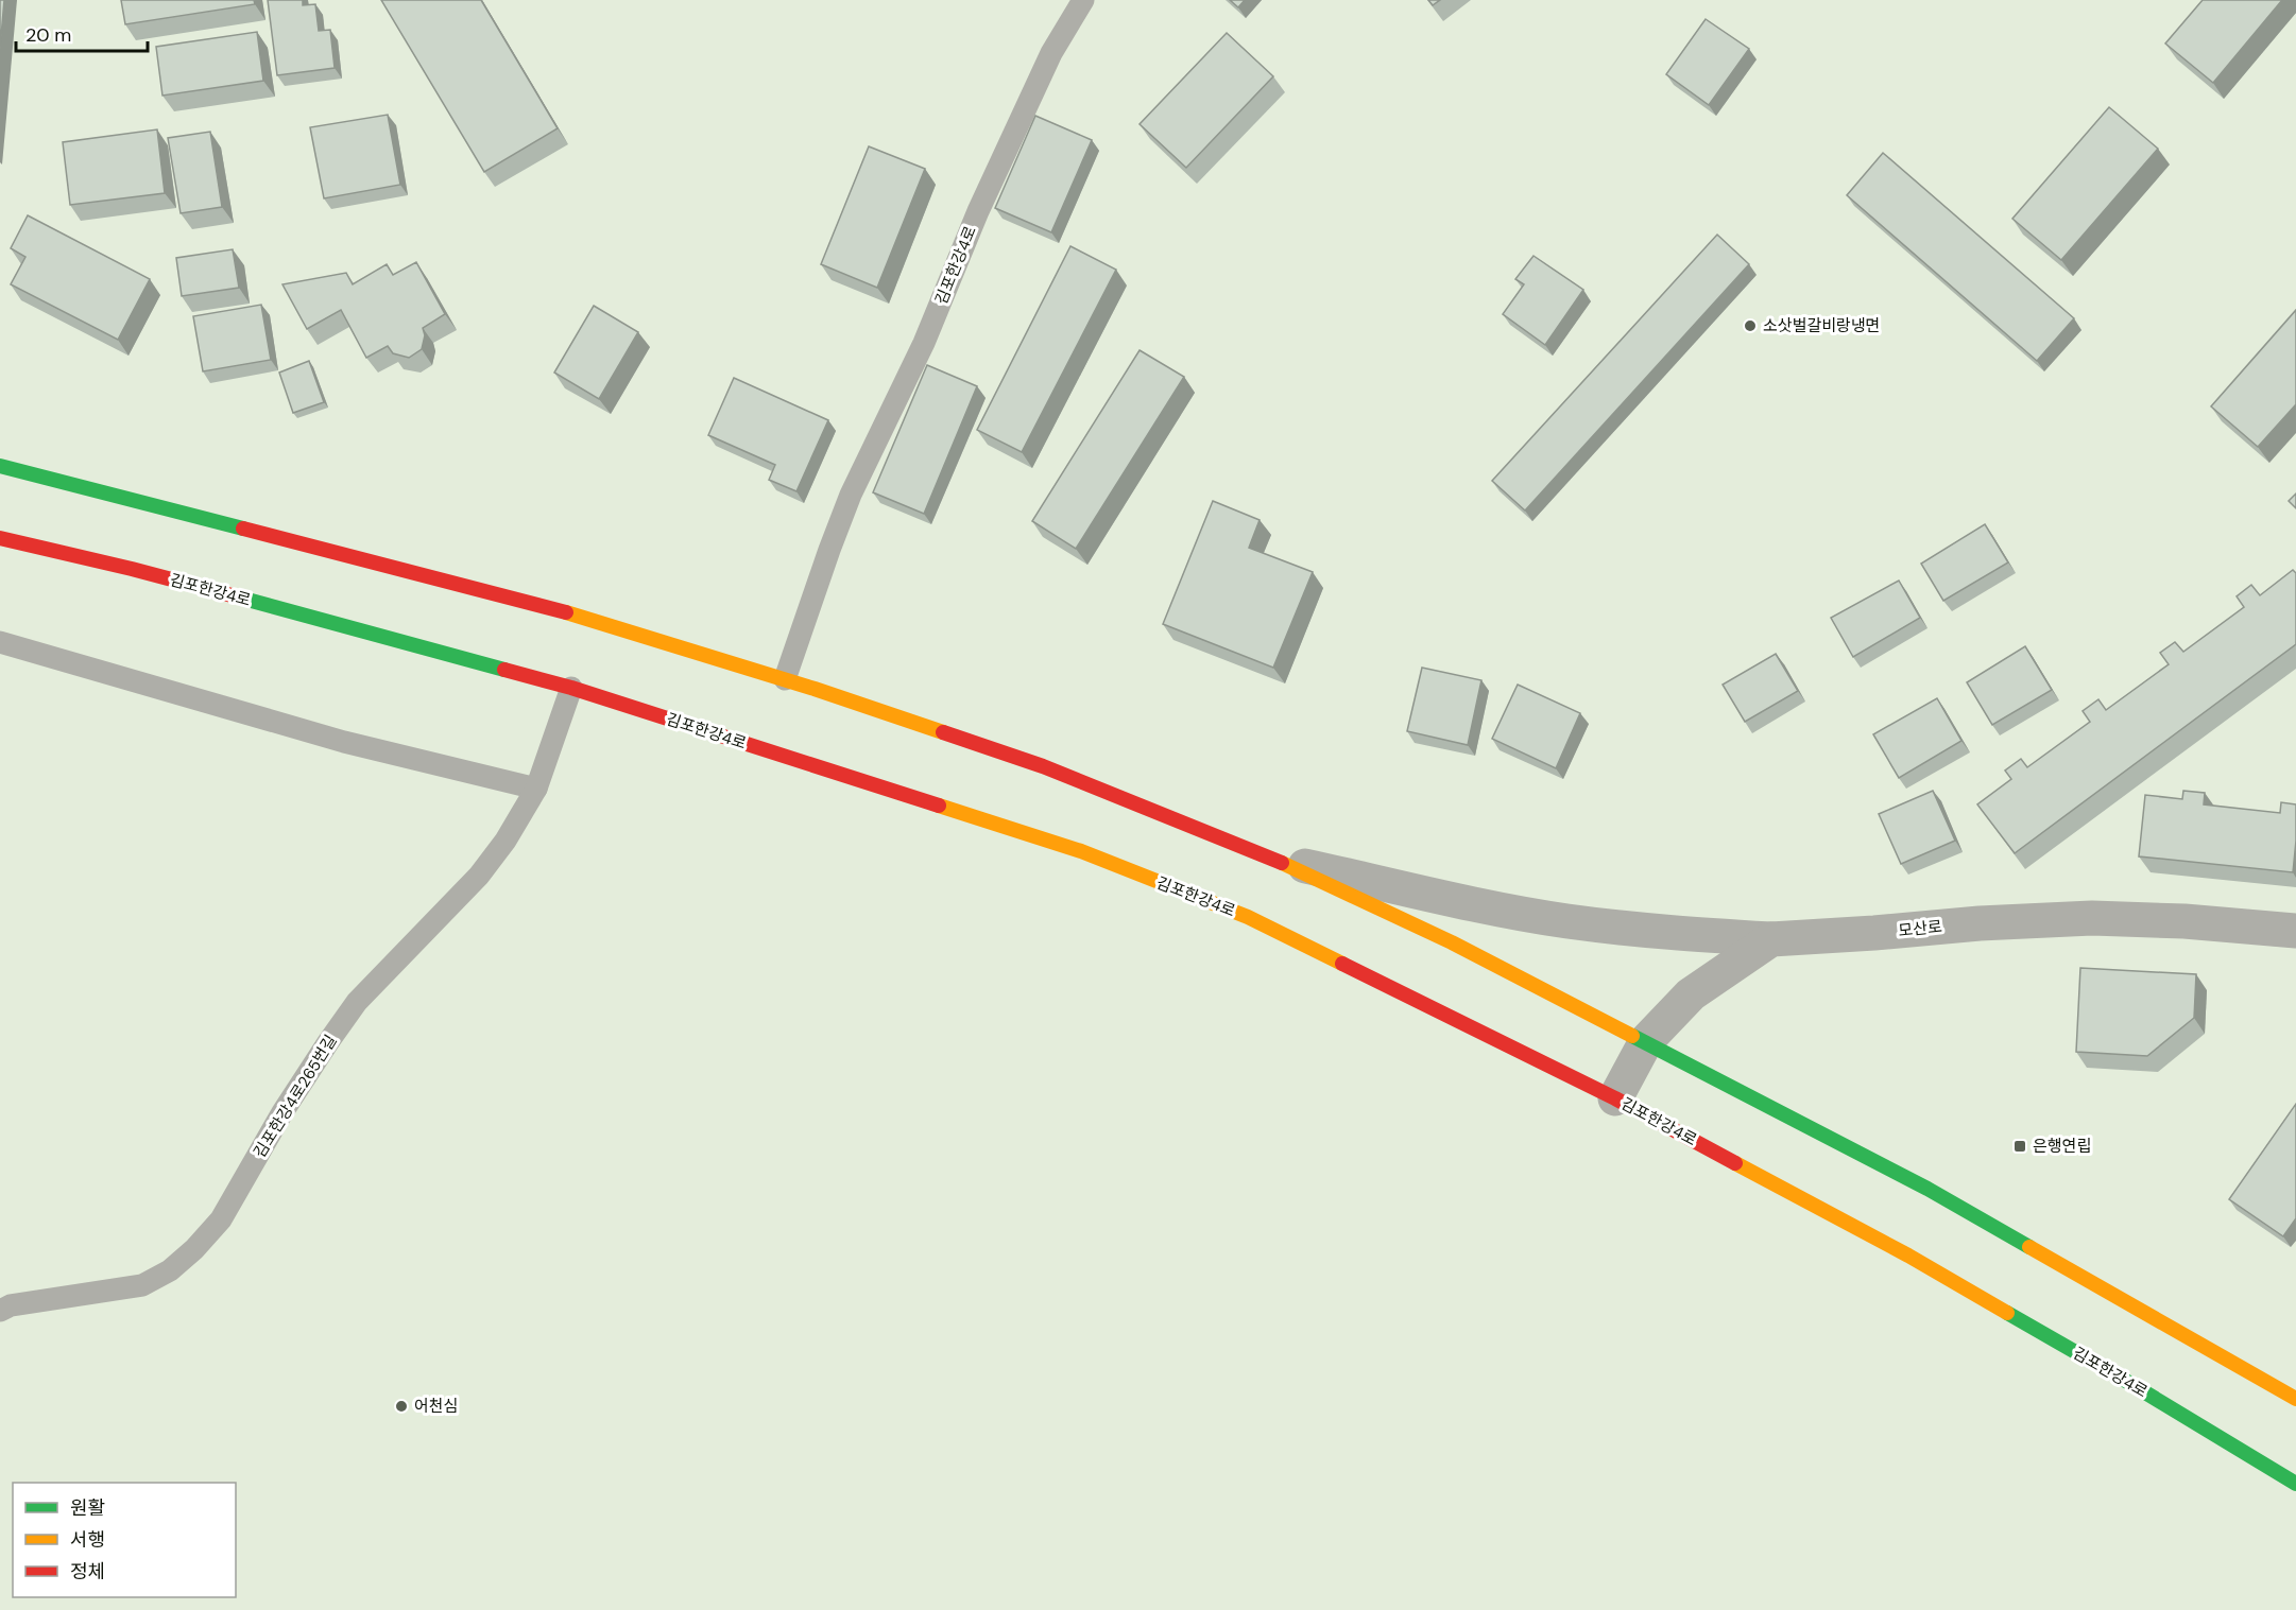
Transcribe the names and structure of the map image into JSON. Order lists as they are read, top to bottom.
{
  "streets": {
    "street": ["김포한강4로", "모산로"],
    "lane": ["김포한강4로265번길"]
  },
  "crossings": [
    ["김포한강4로", "김포한강4로265번길"]
  ],
  "places": {
    "other": ["소삿벌갈비랑냉면", "어천심"],
    "transit": ["은행연립"]
  },
  "legend": ["원활", "서행", "정체"],
  "scale_bar": "20 m"
}
